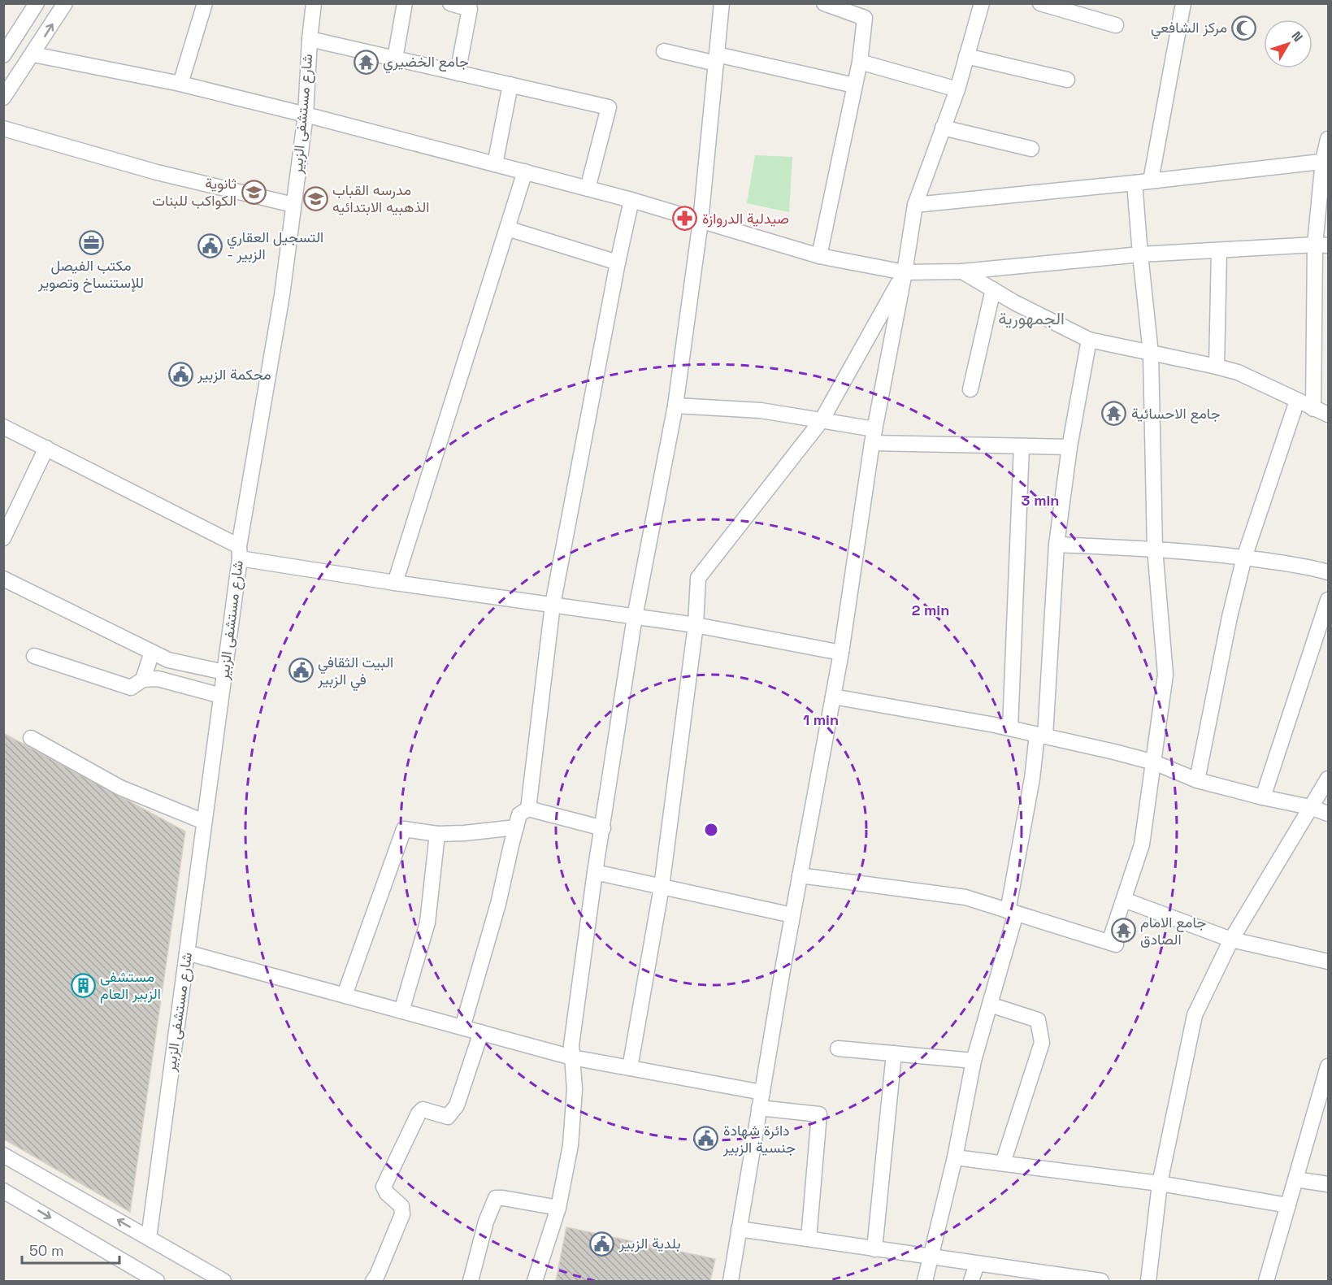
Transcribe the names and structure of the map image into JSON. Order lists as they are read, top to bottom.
{
  "streets": {
    "street": ["شارع مستشفى الزبير"]
  },
  "districts": ["الجمهورية"],
  "places": {
    "mosque": ["مركز الشافعي"],
    "temple": ["جامع الخضيري", "جامع الاحسائية", "جامع الامام الصادق"],
    "school or university": ["ثانوية الكواكب للبنات", "مدرسه القباب الذهبيه الابتدائيه"],
    "pharmacy": ["صيدلية الدروازة"],
    "office": ["مكتب الفيصل للإستنساخ وتصوير"],
    "public building": [
      "التسجيل العقاري - الزبير",
      "محكمة الزبير",
      "البيت الثقافي في الزبير",
      "دائرة شهادة جنسية الزبير",
      "بلدية الزبير"
    ],
    "building": ["مستشفى الزبير العام"]
  },
  "scale_bar": "50 m",
  "north": "top right",
  "rings": ["3 min", "2 min", "1 min"]
}
